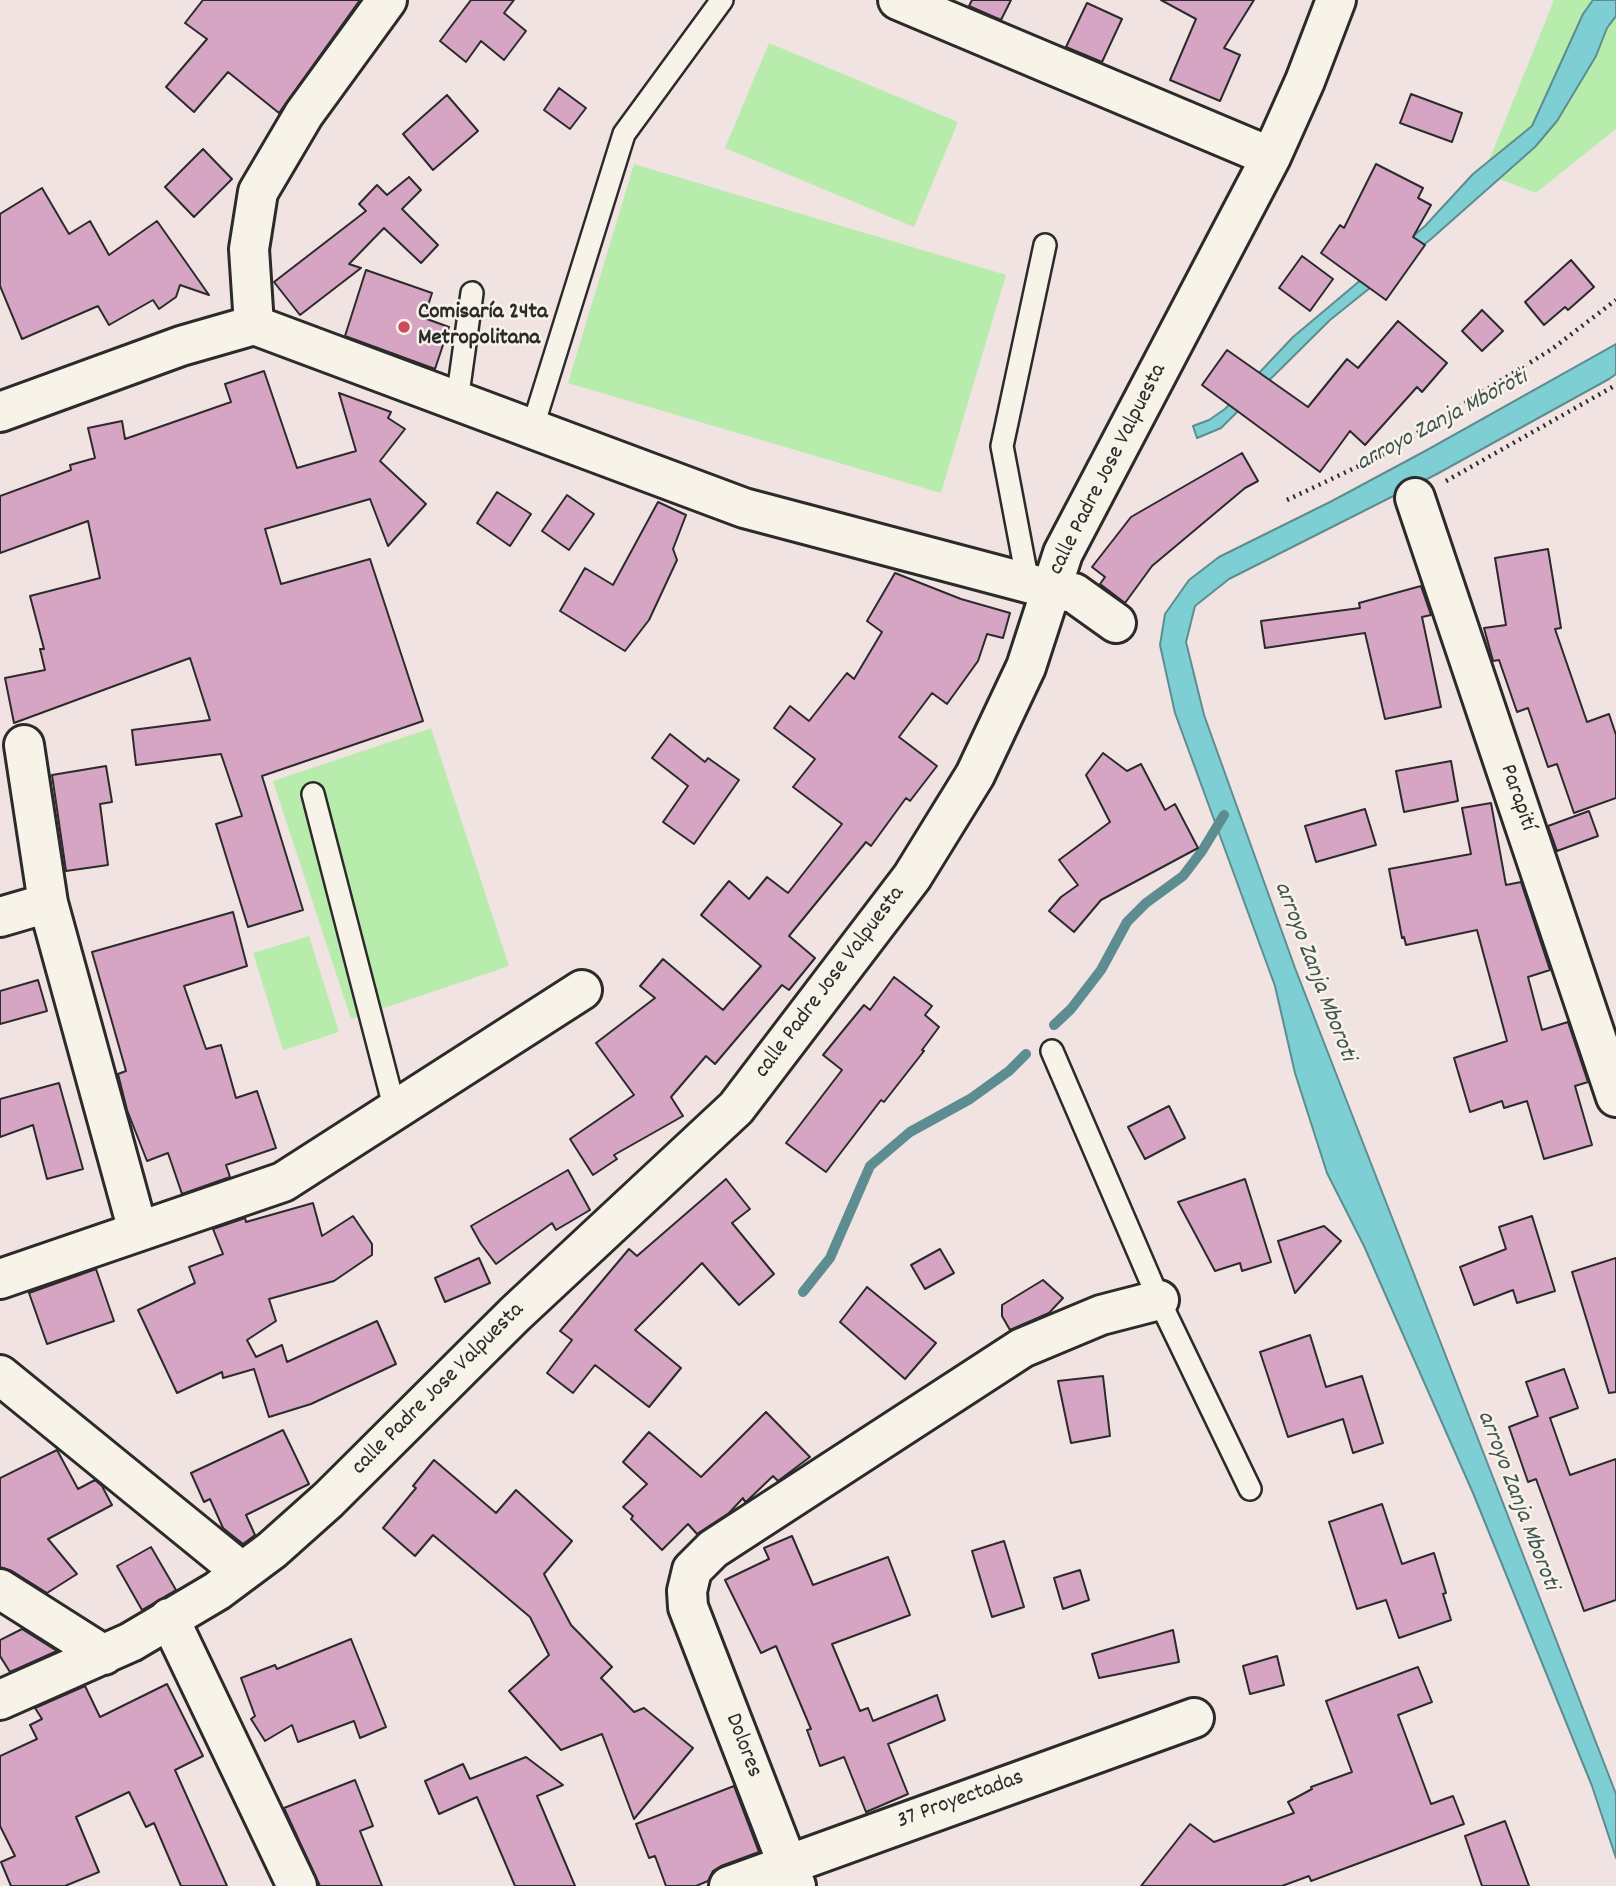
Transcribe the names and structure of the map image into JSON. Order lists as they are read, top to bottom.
{
  "streets": {
    "street": [
      "calle Padre Jose Valpuesta",
      "Parapití",
      "Dolores",
      "37 Proyectadas"
    ]
  },
  "crossings": [
    ["Dolores", "37 Proyectadas"]
  ],
  "water": ["arroyo Zanja Mboroti"],
  "places": ["Comisaría 24ta Metropolitana"]
}
